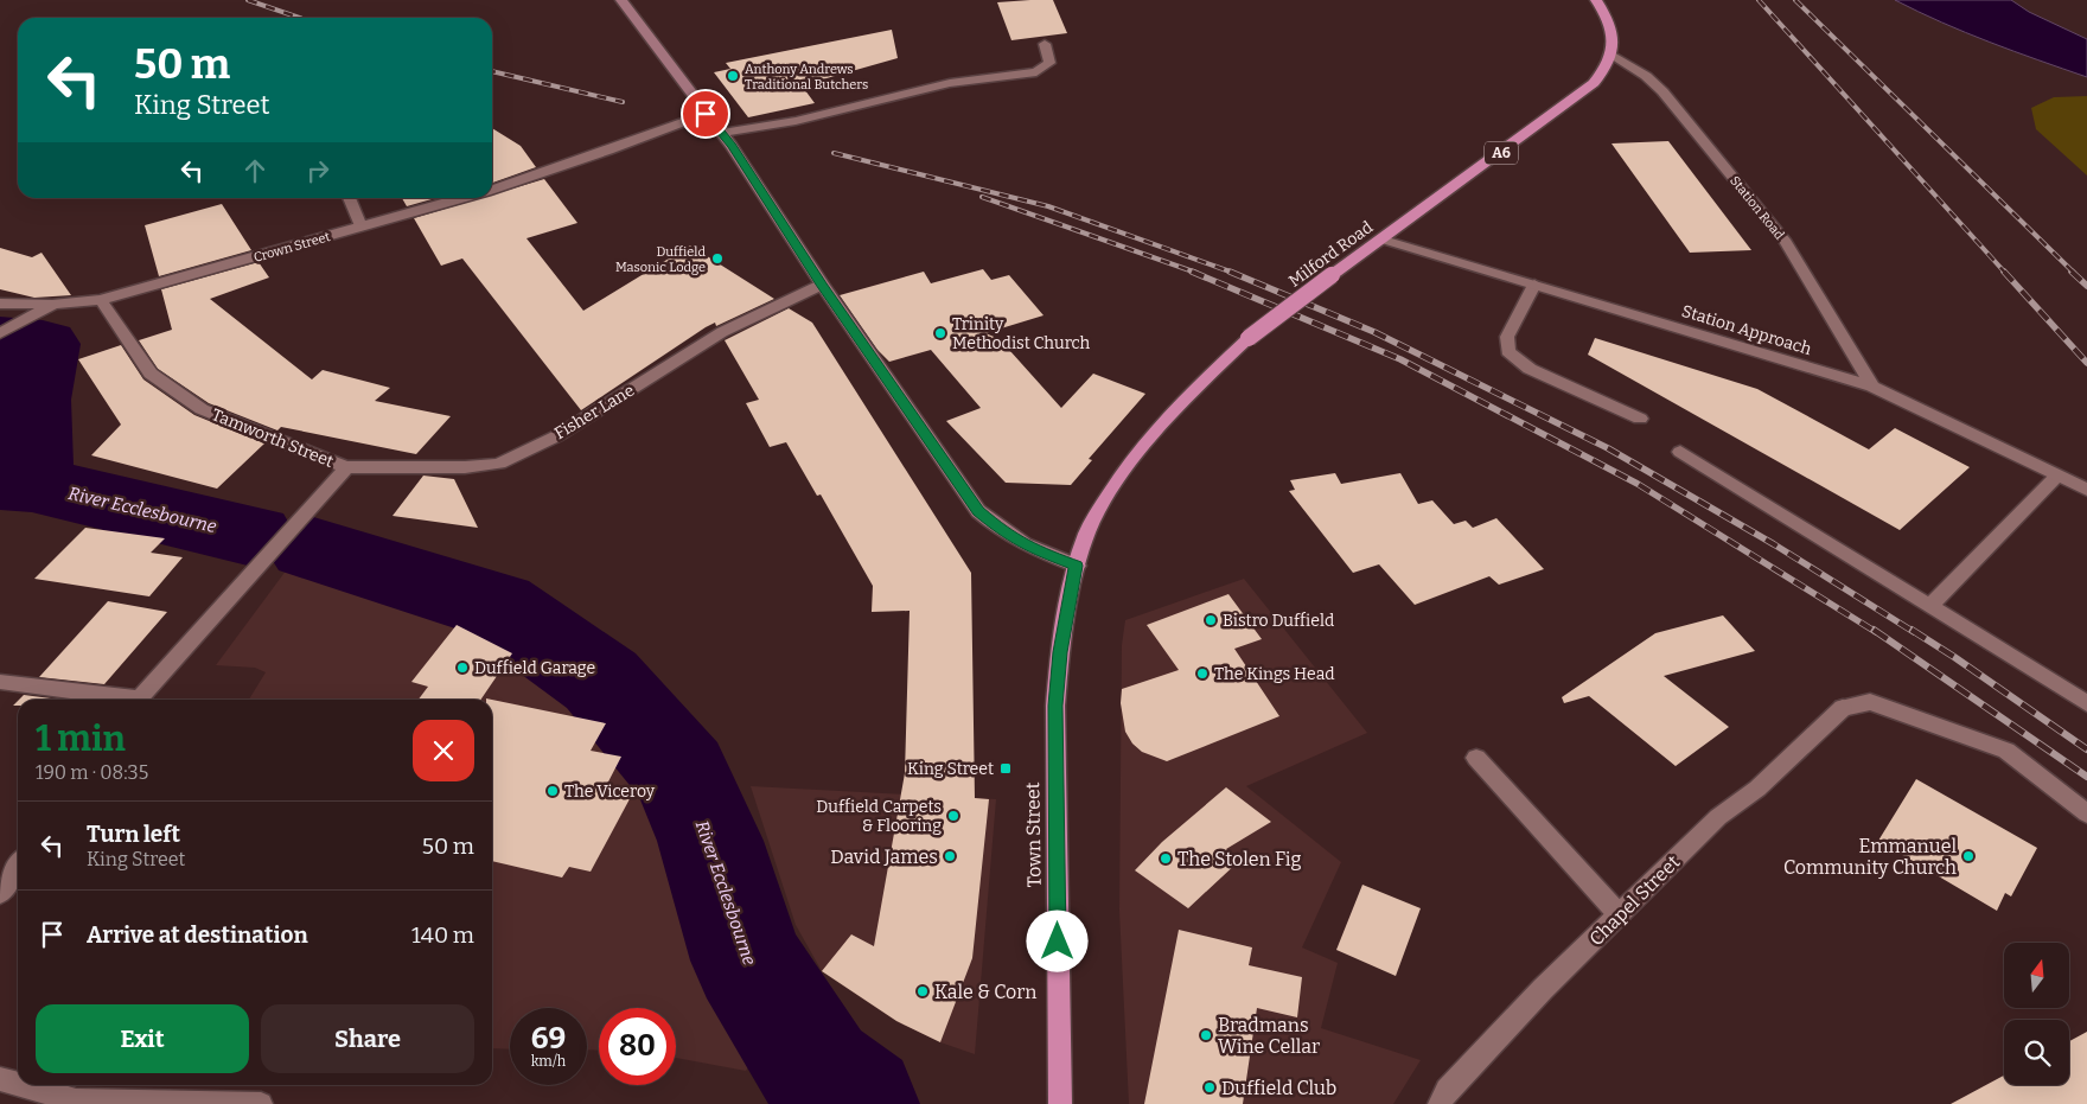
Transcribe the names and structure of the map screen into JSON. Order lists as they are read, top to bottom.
{
  "streets": {
    "highway": ["A6", "Milford Road", "Town Street"],
    "street": [
      "Station Road",
      "Crown Street",
      "Station Approach",
      "Fisher Lane",
      "Tamworth Street",
      "Chapel Street"
    ]
  },
  "crossings": [
    ["Station Road", "Milford Road"],
    ["Station Road", "Station Approach"],
    ["Crown Street", "Tamworth Street"],
    ["Milford Road", "Station Approach"],
    ["Milford Road", "Town Street"],
    ["Fisher Lane", "Tamworth Street"]
  ],
  "water": ["River Ecclesbourne"],
  "places": {
    "other": [
      "Anthony Andrews Traditional Butchers",
      "Duffield Masonic Lodge",
      "Trinity Methodist Church",
      "Bistro Duffield",
      "Duffield Garage",
      "The Kings Head",
      "The Viceroy",
      "Duffield Carpets & Flooring",
      "David James",
      "Emmanuel Community Church",
      "The Stolen Fig",
      "Kale & Corn",
      "Bradmans Wine Cellar",
      "Duffield Club"
    ],
    "transit": ["King Street"]
  },
  "north": "top",
  "page": {
    "turn": ["50 m", "King Street"],
    "heading": ["1 min", "190 m · 08:35"],
    "list": [
      {
        "name": "Turn left",
        "note": "King Street",
        "value": "50 m"
      },
      {
        "name": "Arrive at destination",
        "value": "140 m"
      }
    ],
    "buttons": ["Exit", "Share"],
    "speed": "69 km/h",
    "limit": "80"
  }
}
